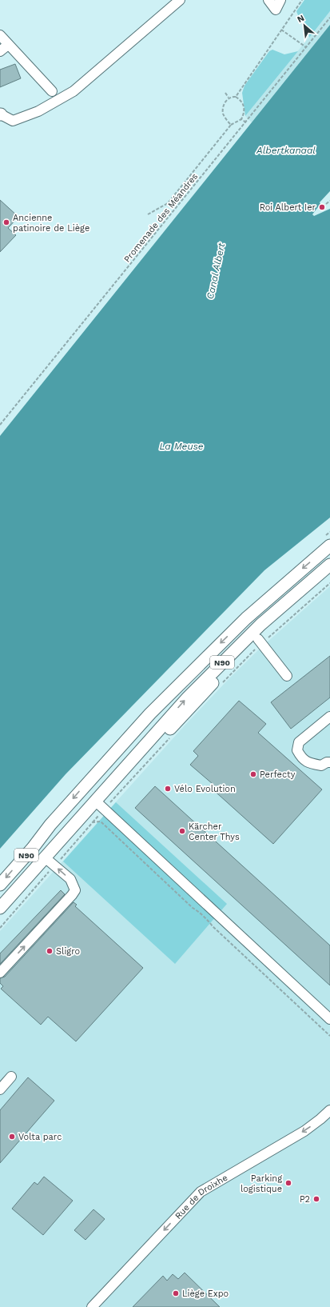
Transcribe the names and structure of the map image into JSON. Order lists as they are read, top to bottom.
{
  "streets": {
    "main road": ["N90"],
    "street": ["Rue de Droixhe"],
    "path": ["Promenade des Méandres"]
  },
  "one_way": ["Rue de Droixhe"],
  "water": ["Albertkanaal", "Canal Albert", "La Meuse"],
  "places": [
    "Roi Albert Ier",
    "Ancienne patinoire de Liège",
    "Perfecty",
    "Vélo Evolution",
    "Kärcher Center Thys",
    "Sligro",
    "Volta parc",
    "Parking logistique",
    "P2",
    "Liège Expo"
  ],
  "north": "top left"
}
